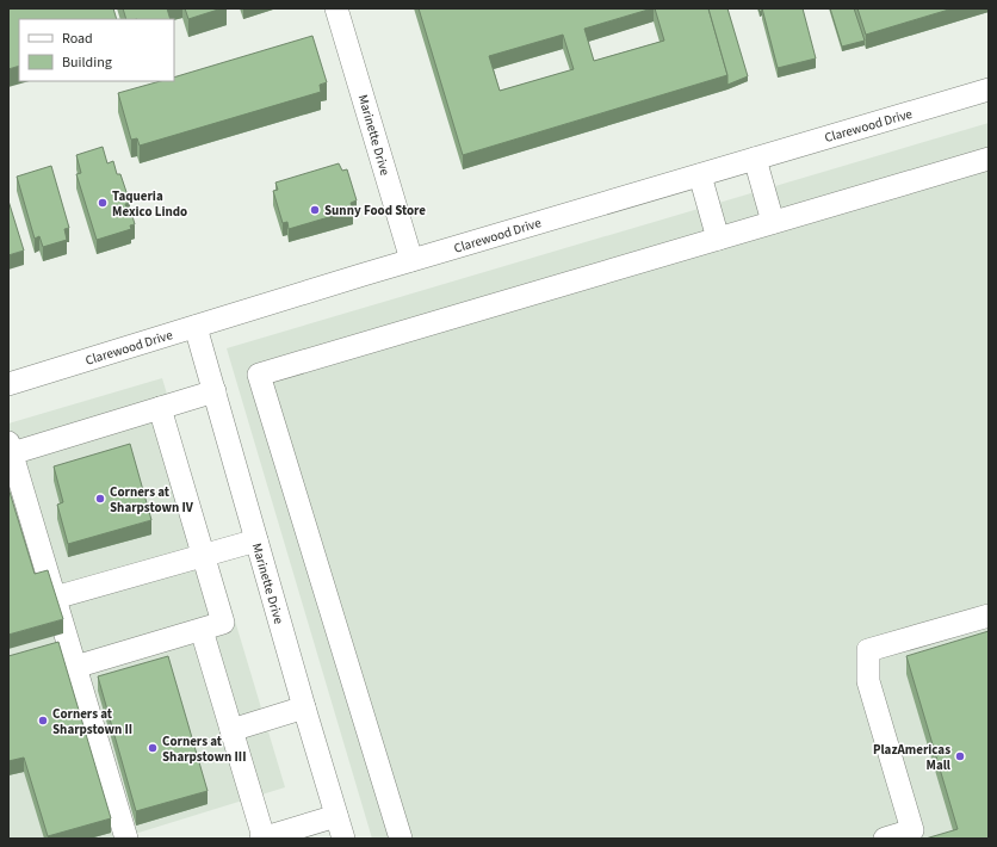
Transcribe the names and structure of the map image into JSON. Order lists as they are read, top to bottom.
{
  "streets": {
    "street": ["Clarewood Drive", "Marinette Drive"]
  },
  "crossings": [
    ["Clarewood Drive", "Marinette Drive"]
  ],
  "places": [
    "Taqueria Mexico Lindo",
    "Sunny Food Store",
    "Corners at Sharpstown IV",
    "Corners at Sharpstown II",
    "Corners at Sharpstown III",
    "PlazAmericas Mall"
  ],
  "legend": ["Road", "Building"]
}
